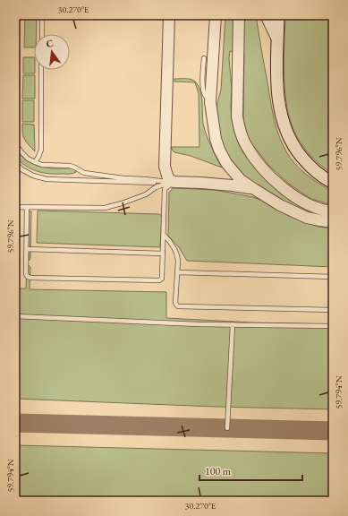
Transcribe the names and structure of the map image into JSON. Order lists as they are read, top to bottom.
{
  "scale_bar": "100 m",
  "north": "top",
  "coordinates": ["30.270°E", "59.796°N", "59.794°N"]
}
